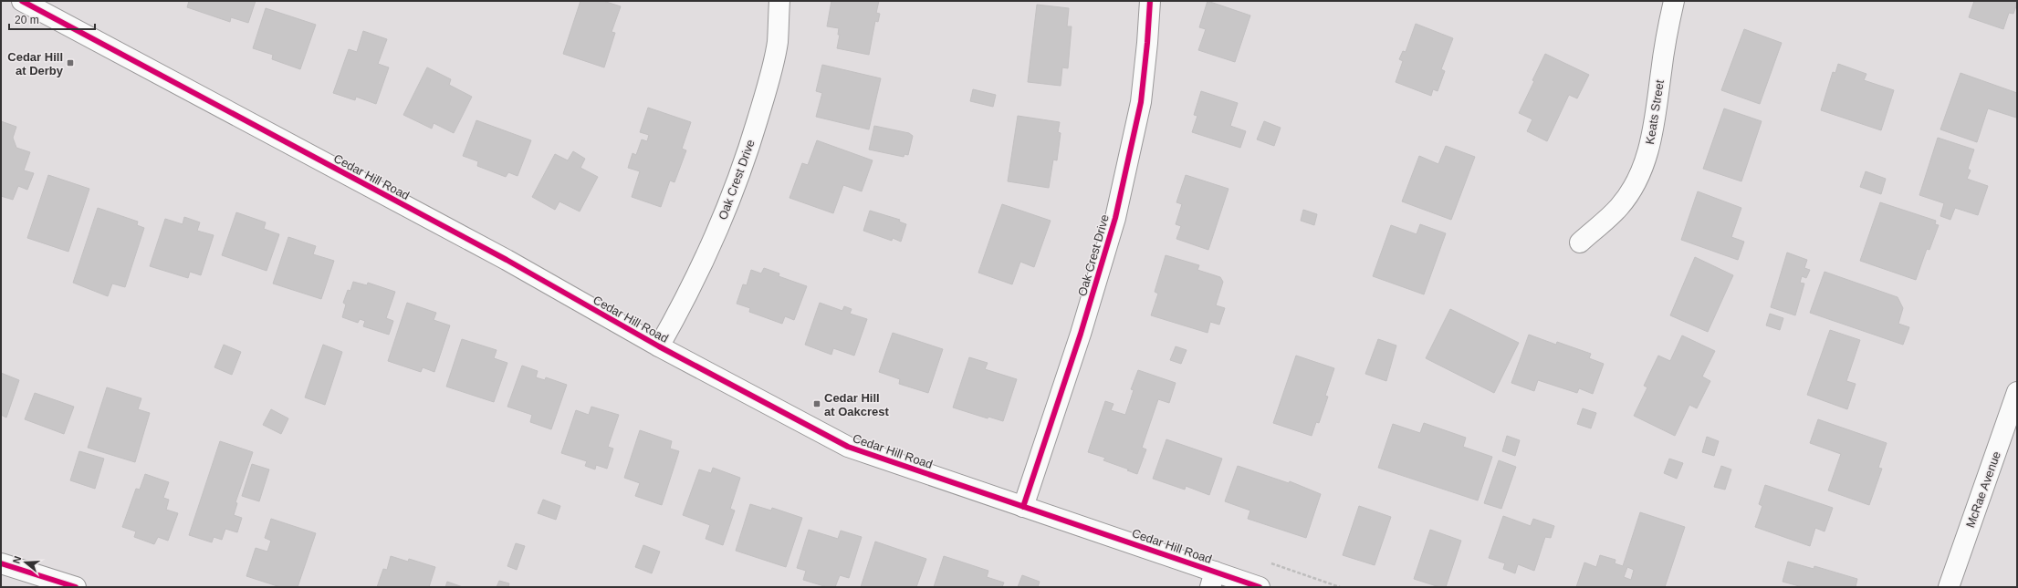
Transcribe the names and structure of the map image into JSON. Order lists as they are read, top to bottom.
{
  "streets": {
    "street": [
      "Keats Street",
      "Cedar Hill Road",
      "Oak Crest Drive",
      "McRae Avenue"
    ]
  },
  "crossings": [
    ["Cedar Hill Road", "Oak Crest Drive"]
  ],
  "places": {
    "transit": ["Cedar Hill at Derby", "Cedar Hill at Oakcrest"]
  },
  "scale_bar": "20 m",
  "north": "left"
}
